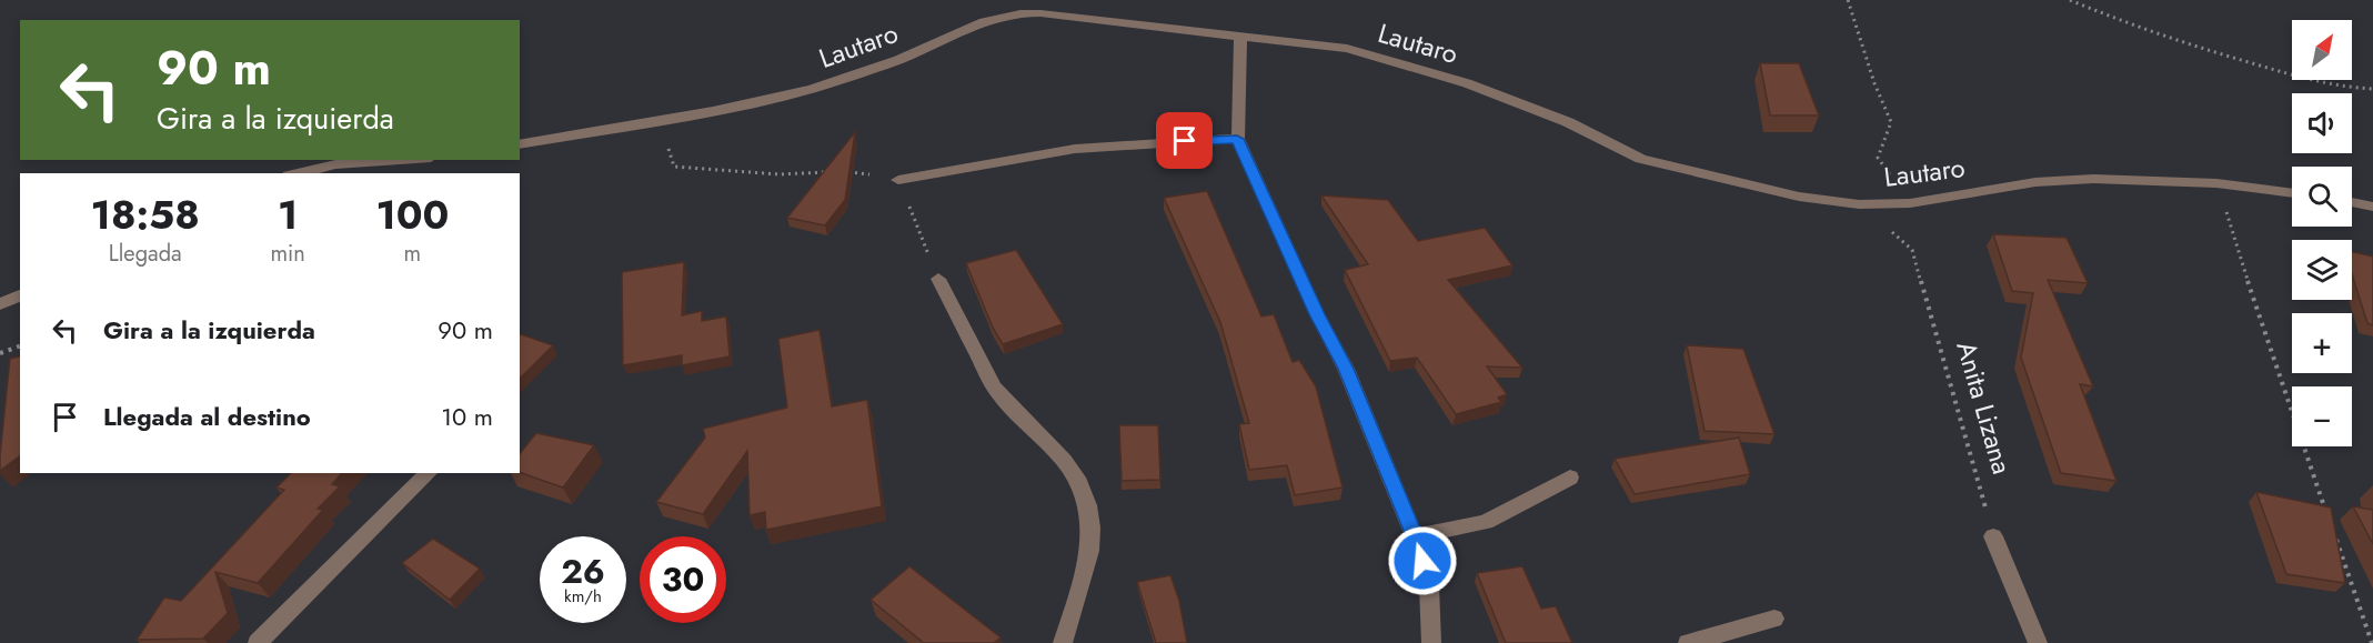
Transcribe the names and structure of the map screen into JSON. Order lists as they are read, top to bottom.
{
  "streets": {
    "street": ["Lautaro"],
    "path": ["Anita Lizana"]
  },
  "crossings": [
    ["Lautaro", "Anita Lizana"]
  ],
  "north": "top right",
  "page": {
    "map_buttons": ["+", "−"],
    "turn": ["90 m", "Gira a la izquierda"],
    "eta": [
      "18:58",
      "Llegada",
      "1",
      "min",
      "100",
      "m"
    ],
    "list": [
      {
        "name": "Gira a la izquierda",
        "value": "90 m"
      },
      {
        "name": "Llegada al destino",
        "value": "10 m"
      }
    ],
    "speed": "26 km/h",
    "limit": "30"
  }
}
